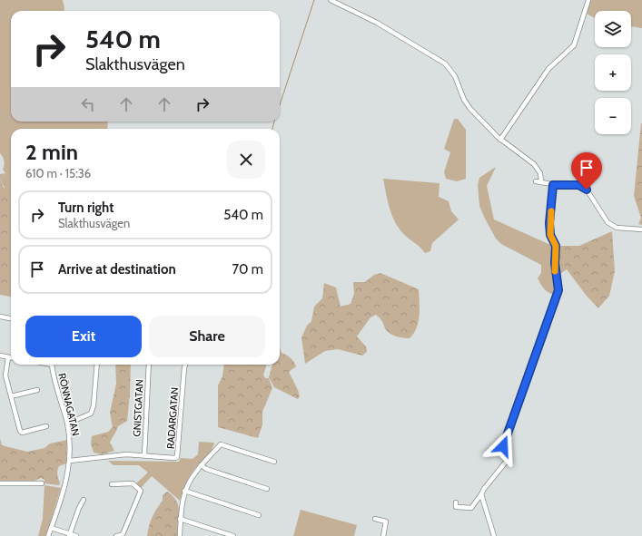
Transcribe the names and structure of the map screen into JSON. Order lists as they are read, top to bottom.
{
  "streets": {
    "street": ["RÖNNAGATAN", "GNISTGATAN", "RADARGATAN"]
  },
  "crossings": [
    ["RÖNNAGATAN", "RADARGATAN"],
    ["GNISTGATAN", "RADARGATAN"]
  ],
  "page": {
    "map_buttons": ["+", "−"],
    "turn": ["540 m", "Slakthusvägen"],
    "heading": ["2 min", "610 m · 15:36"],
    "list": [
      {
        "name": "Turn right",
        "note": "Slakthusvägen",
        "value": "540 m"
      },
      {
        "name": "Arrive at destination",
        "value": "70 m"
      }
    ],
    "buttons": ["Exit", "Share"]
  }
}
